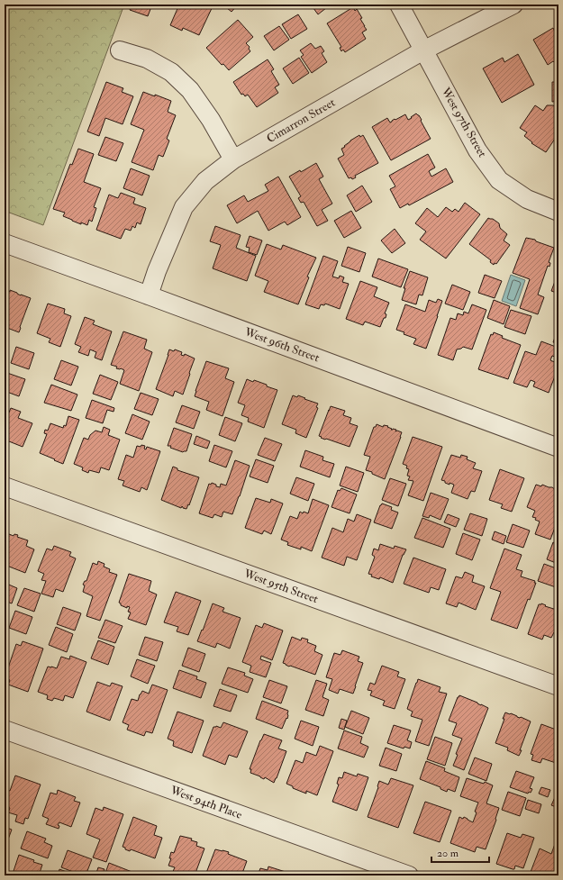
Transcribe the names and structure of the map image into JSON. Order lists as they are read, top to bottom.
{
  "streets": {
    "street": [
      "Cimarron Street",
      "West 97th Street",
      "West 96th Street",
      "West 95th Street",
      "West 94th Place"
    ]
  },
  "crossings": [
    ["Cimarron Street", "West 97th Street"],
    ["Cimarron Street", "West 96th Street"]
  ],
  "scale_bar": "20 m"
}
